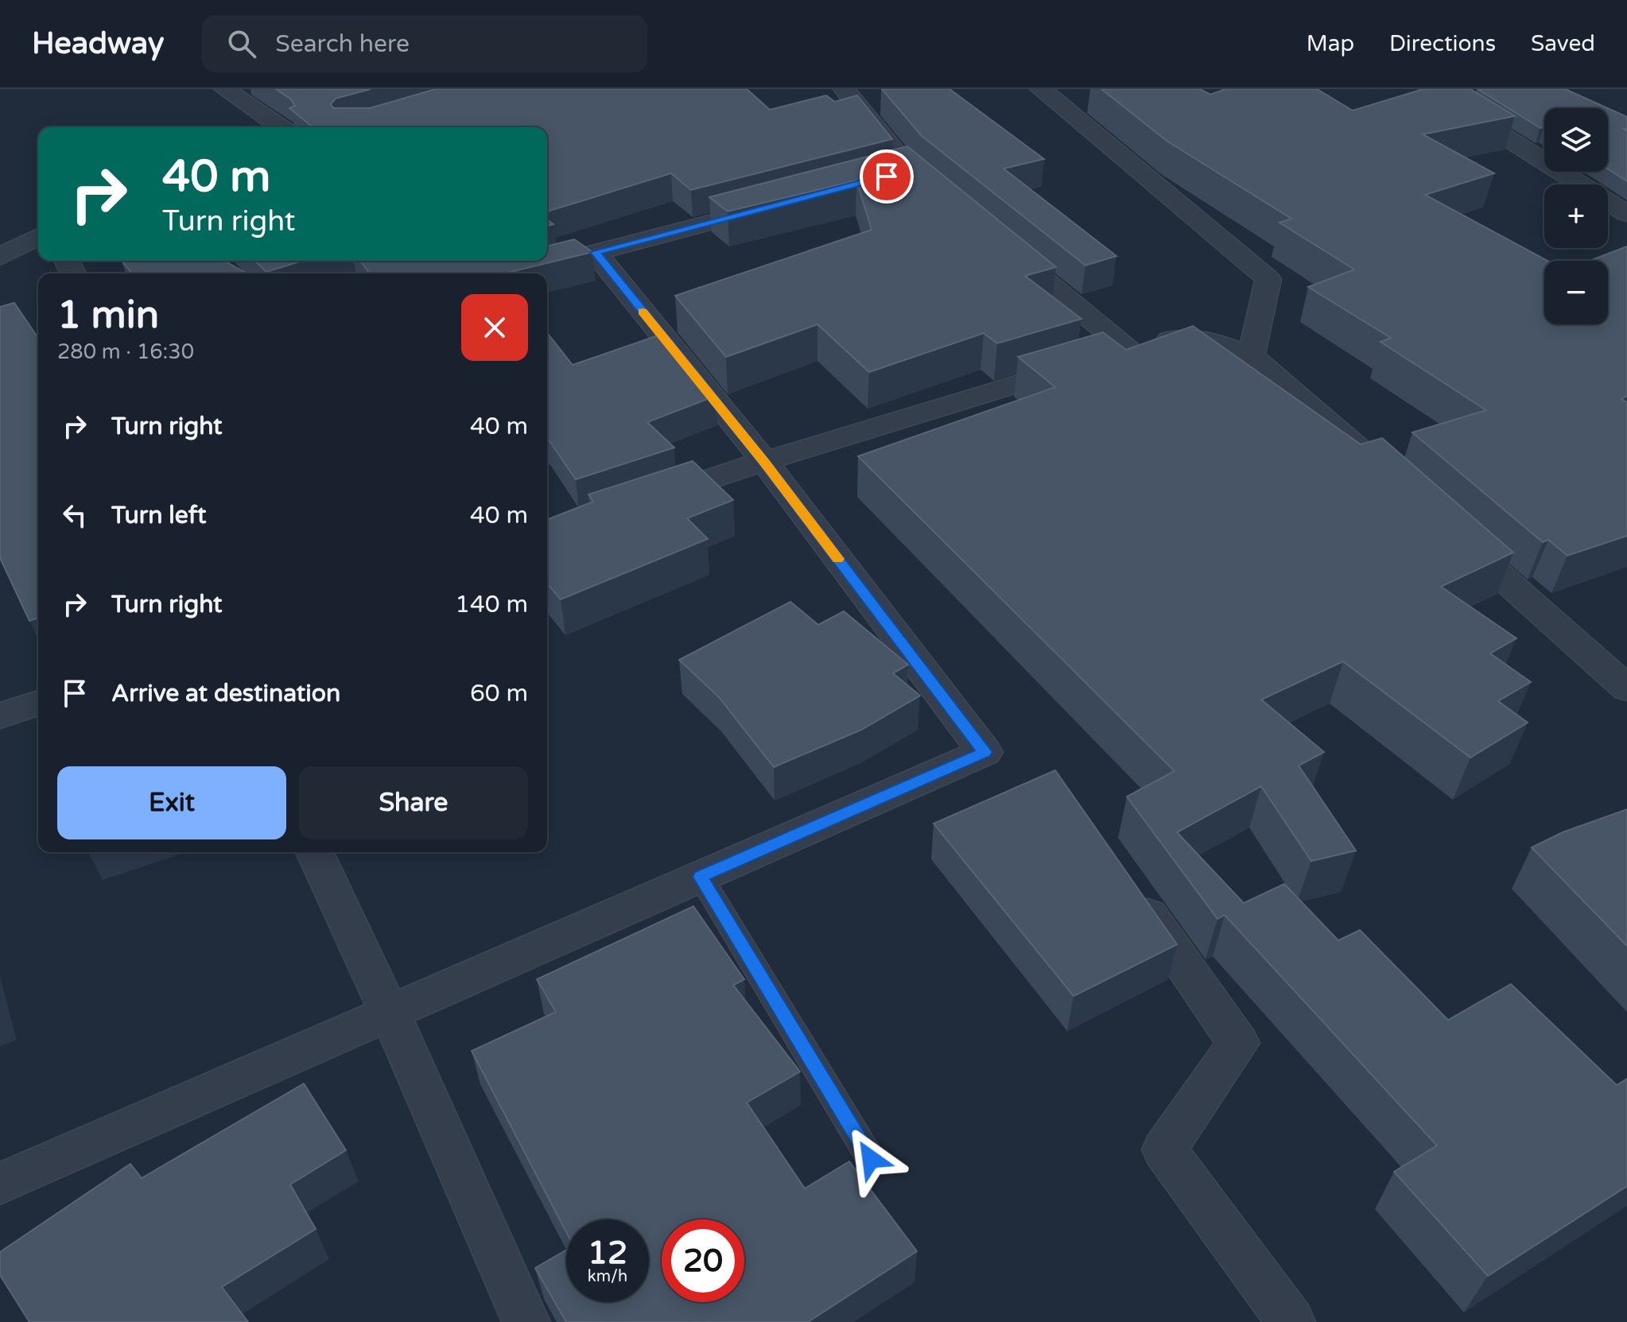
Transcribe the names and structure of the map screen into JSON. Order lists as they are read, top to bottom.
{
  "page": {
    "header": "Headway",
    "search": "Search here",
    "nav": ["Map", "Directions", "Saved"],
    "map_buttons": ["+", "−"],
    "turn": ["40 m", "Turn right"],
    "heading": ["1 min", "280 m · 16:30"],
    "list": [
      {
        "name": "Turn right",
        "value": "40 m"
      },
      {
        "name": "Turn left",
        "value": "40 m"
      },
      {
        "name": "Turn right",
        "value": "140 m"
      },
      {
        "name": "Arrive at destination",
        "value": "60 m"
      }
    ],
    "buttons": ["Exit", "Share"],
    "speed": "12 km/h",
    "limit": "20"
  }
}
